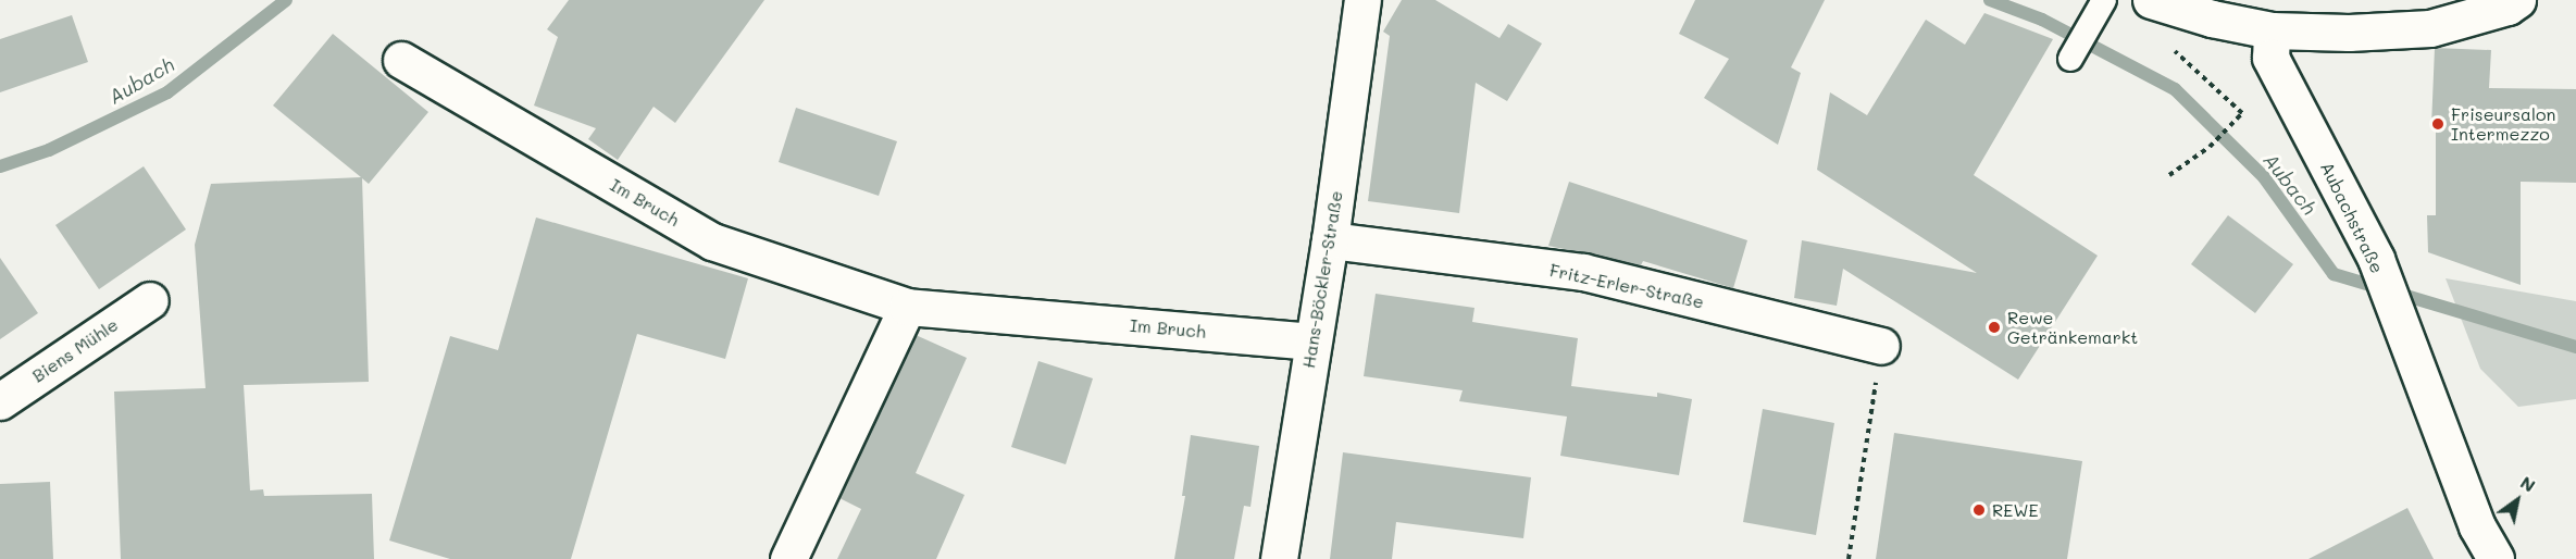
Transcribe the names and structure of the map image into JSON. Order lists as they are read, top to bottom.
{
  "streets": {
    "street": [
      "Im Bruch",
      "Aubachstraße",
      "Hans-Böckler-Straße",
      "Fritz-Erler-Straße",
      "Biens Mühle"
    ]
  },
  "crossings": [
    ["Im Bruch", "Hans-Böckler-Straße"],
    ["Hans-Böckler-Straße", "Fritz-Erler-Straße"]
  ],
  "water": ["Aubach"],
  "places": ["Friseursalon Intermezzo", "Rewe Getränkemarkt", "REWE"],
  "north": "top right"
}
